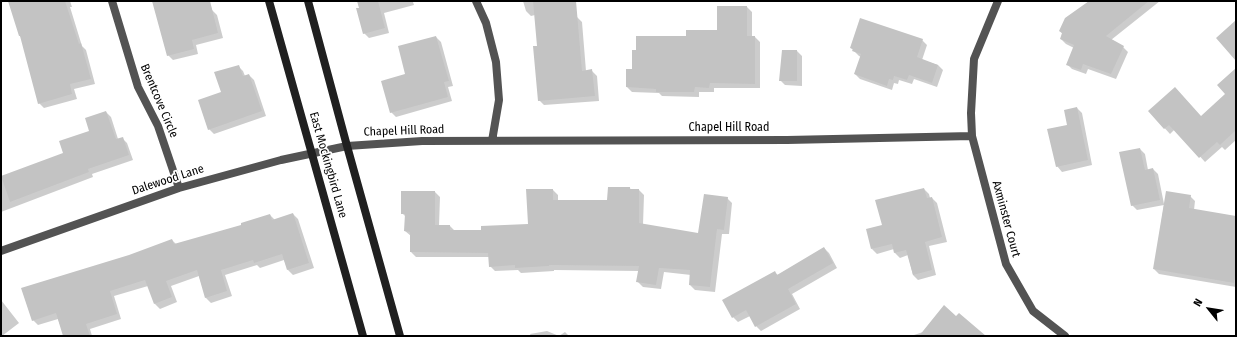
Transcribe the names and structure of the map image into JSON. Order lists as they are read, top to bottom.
{
  "streets": {
    "main road": ["East Mockingbird Lane"],
    "street": [
      "Brentcove Circle",
      "Chapel Hill Road",
      "Dalewood Lane",
      "Axminster Court"
    ]
  },
  "crossings": [
    ["Brentcove Circle", "Dalewood Lane"],
    ["Chapel Hill Road", "East Mockingbird Lane"],
    ["Chapel Hill Road", "Dalewood Lane"],
    ["Chapel Hill Road", "Axminster Court"],
    ["East Mockingbird Lane", "Dalewood Lane"]
  ],
  "north": "top left"
}
